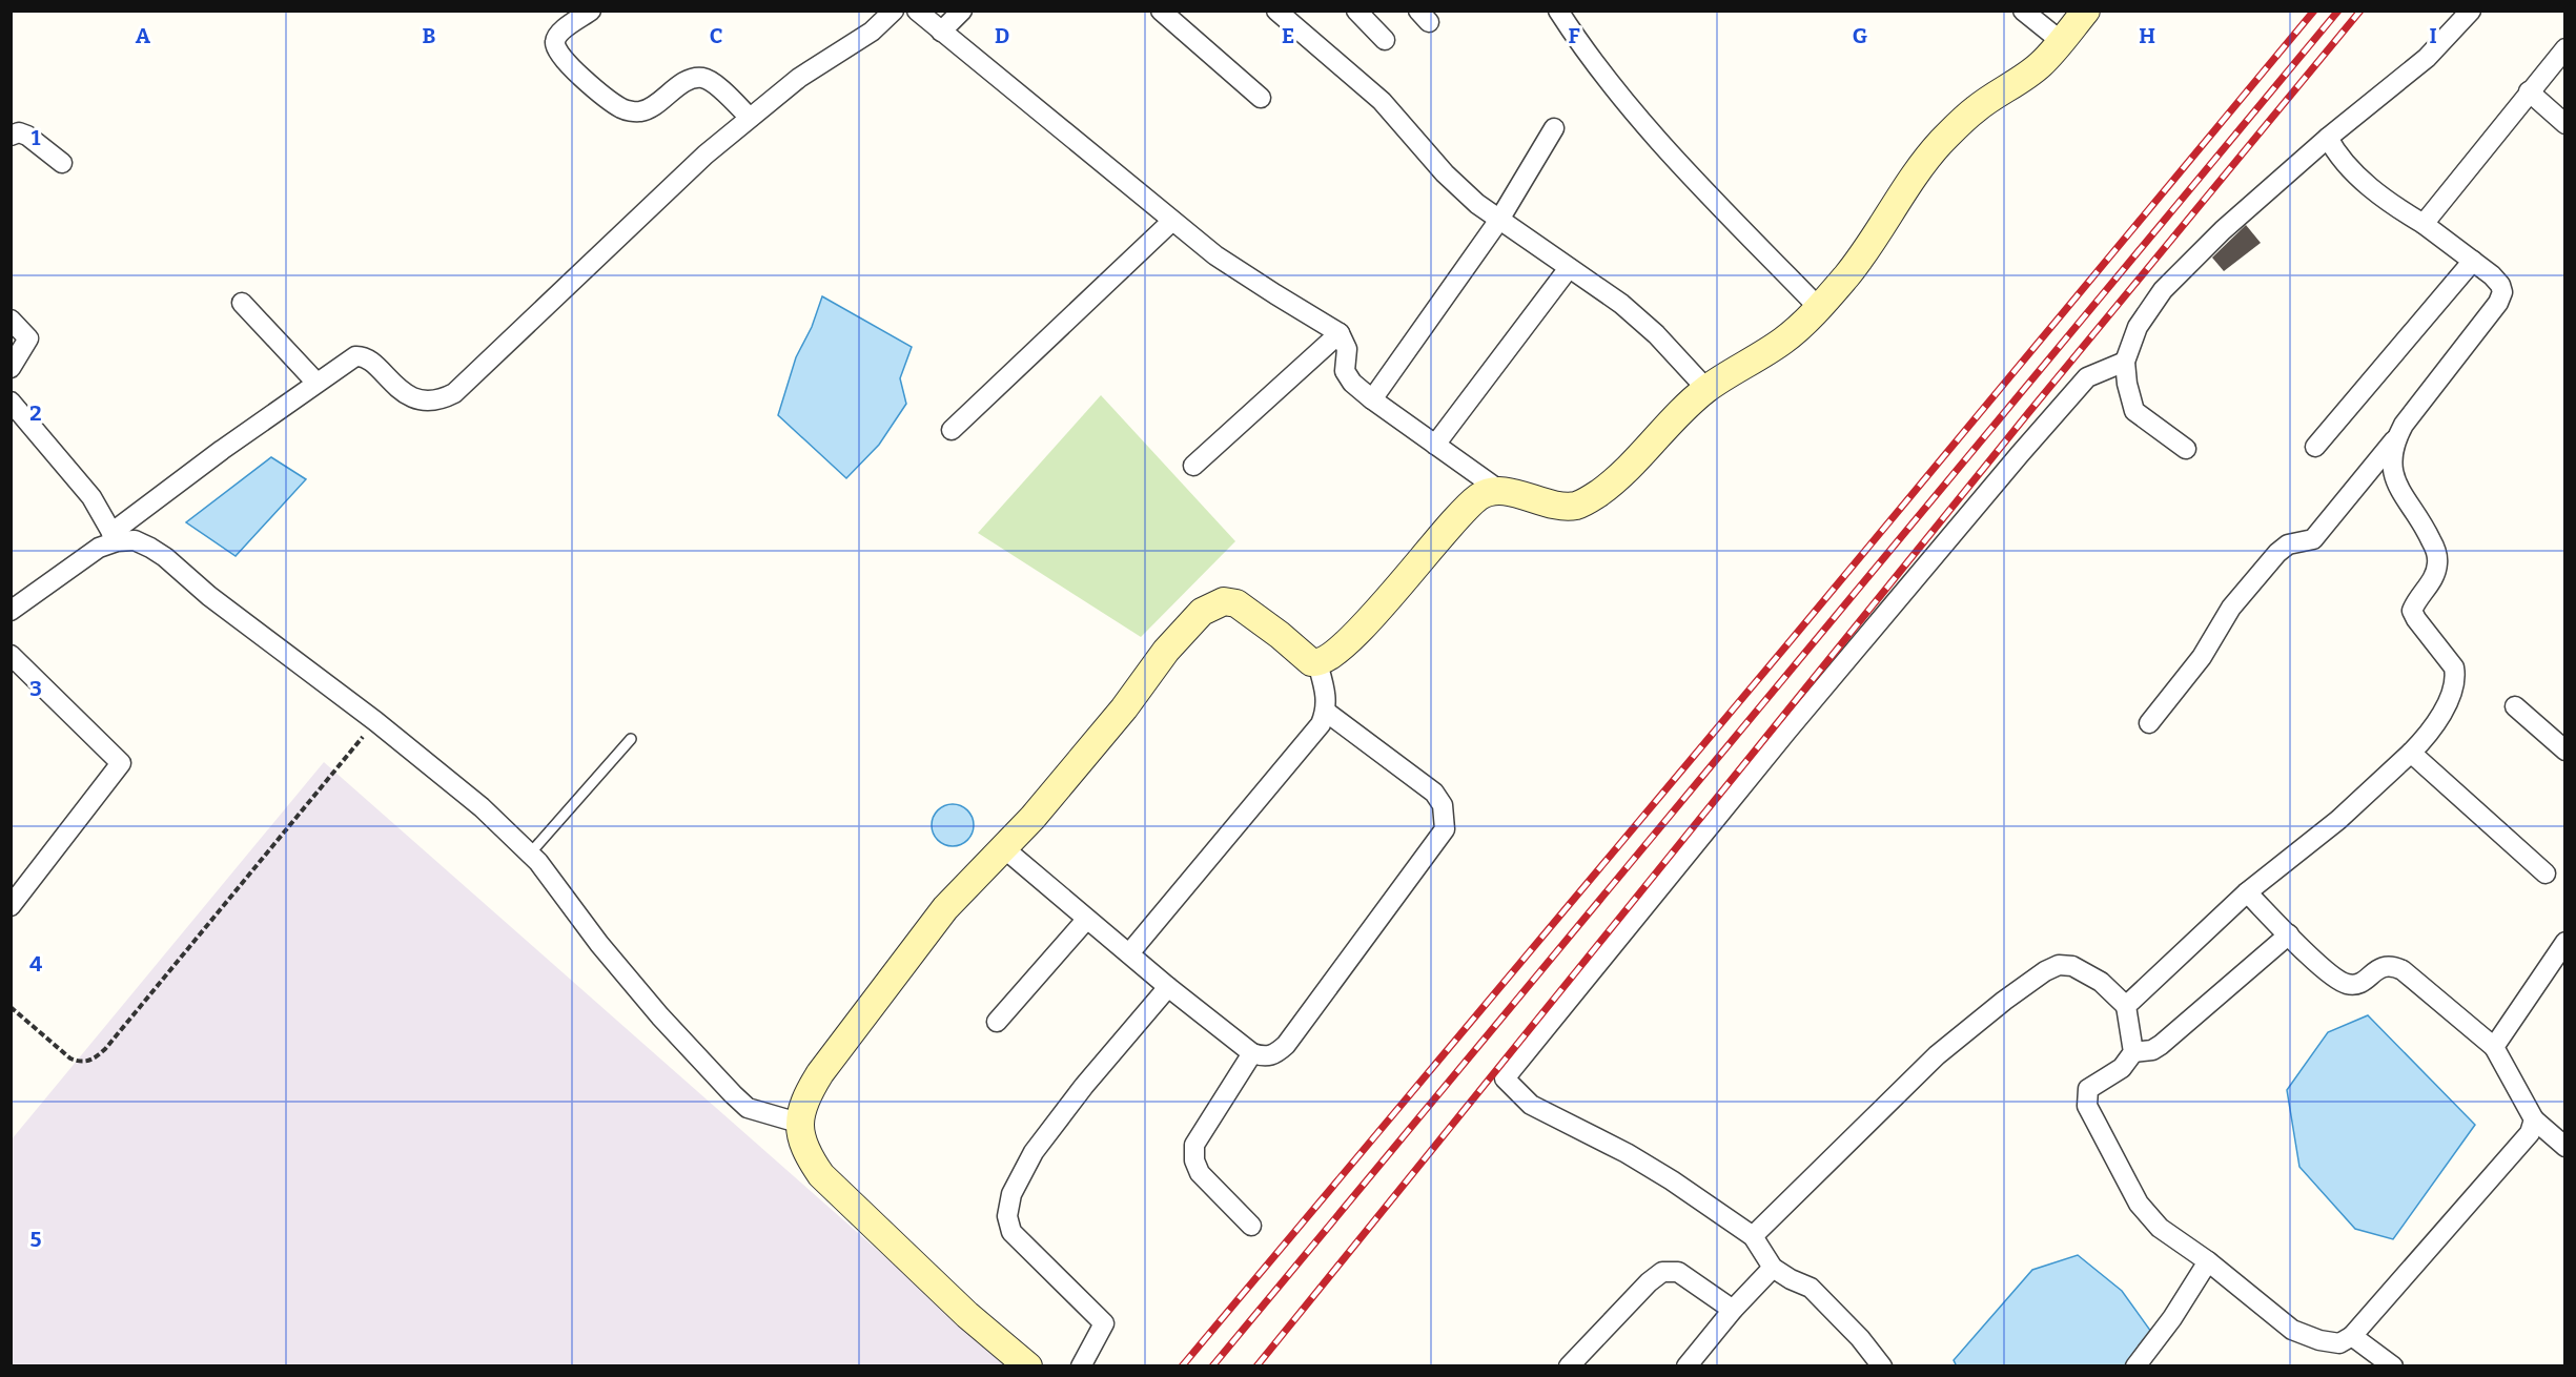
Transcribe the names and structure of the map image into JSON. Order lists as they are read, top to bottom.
{
  "grid": {
    "columns": [
      "A",
      "B",
      "C",
      "D",
      "E",
      "F",
      "G",
      "H",
      "I"
    ],
    "rows": [
      "1",
      "2",
      "3",
      "4",
      "5"
    ]
  }
}
